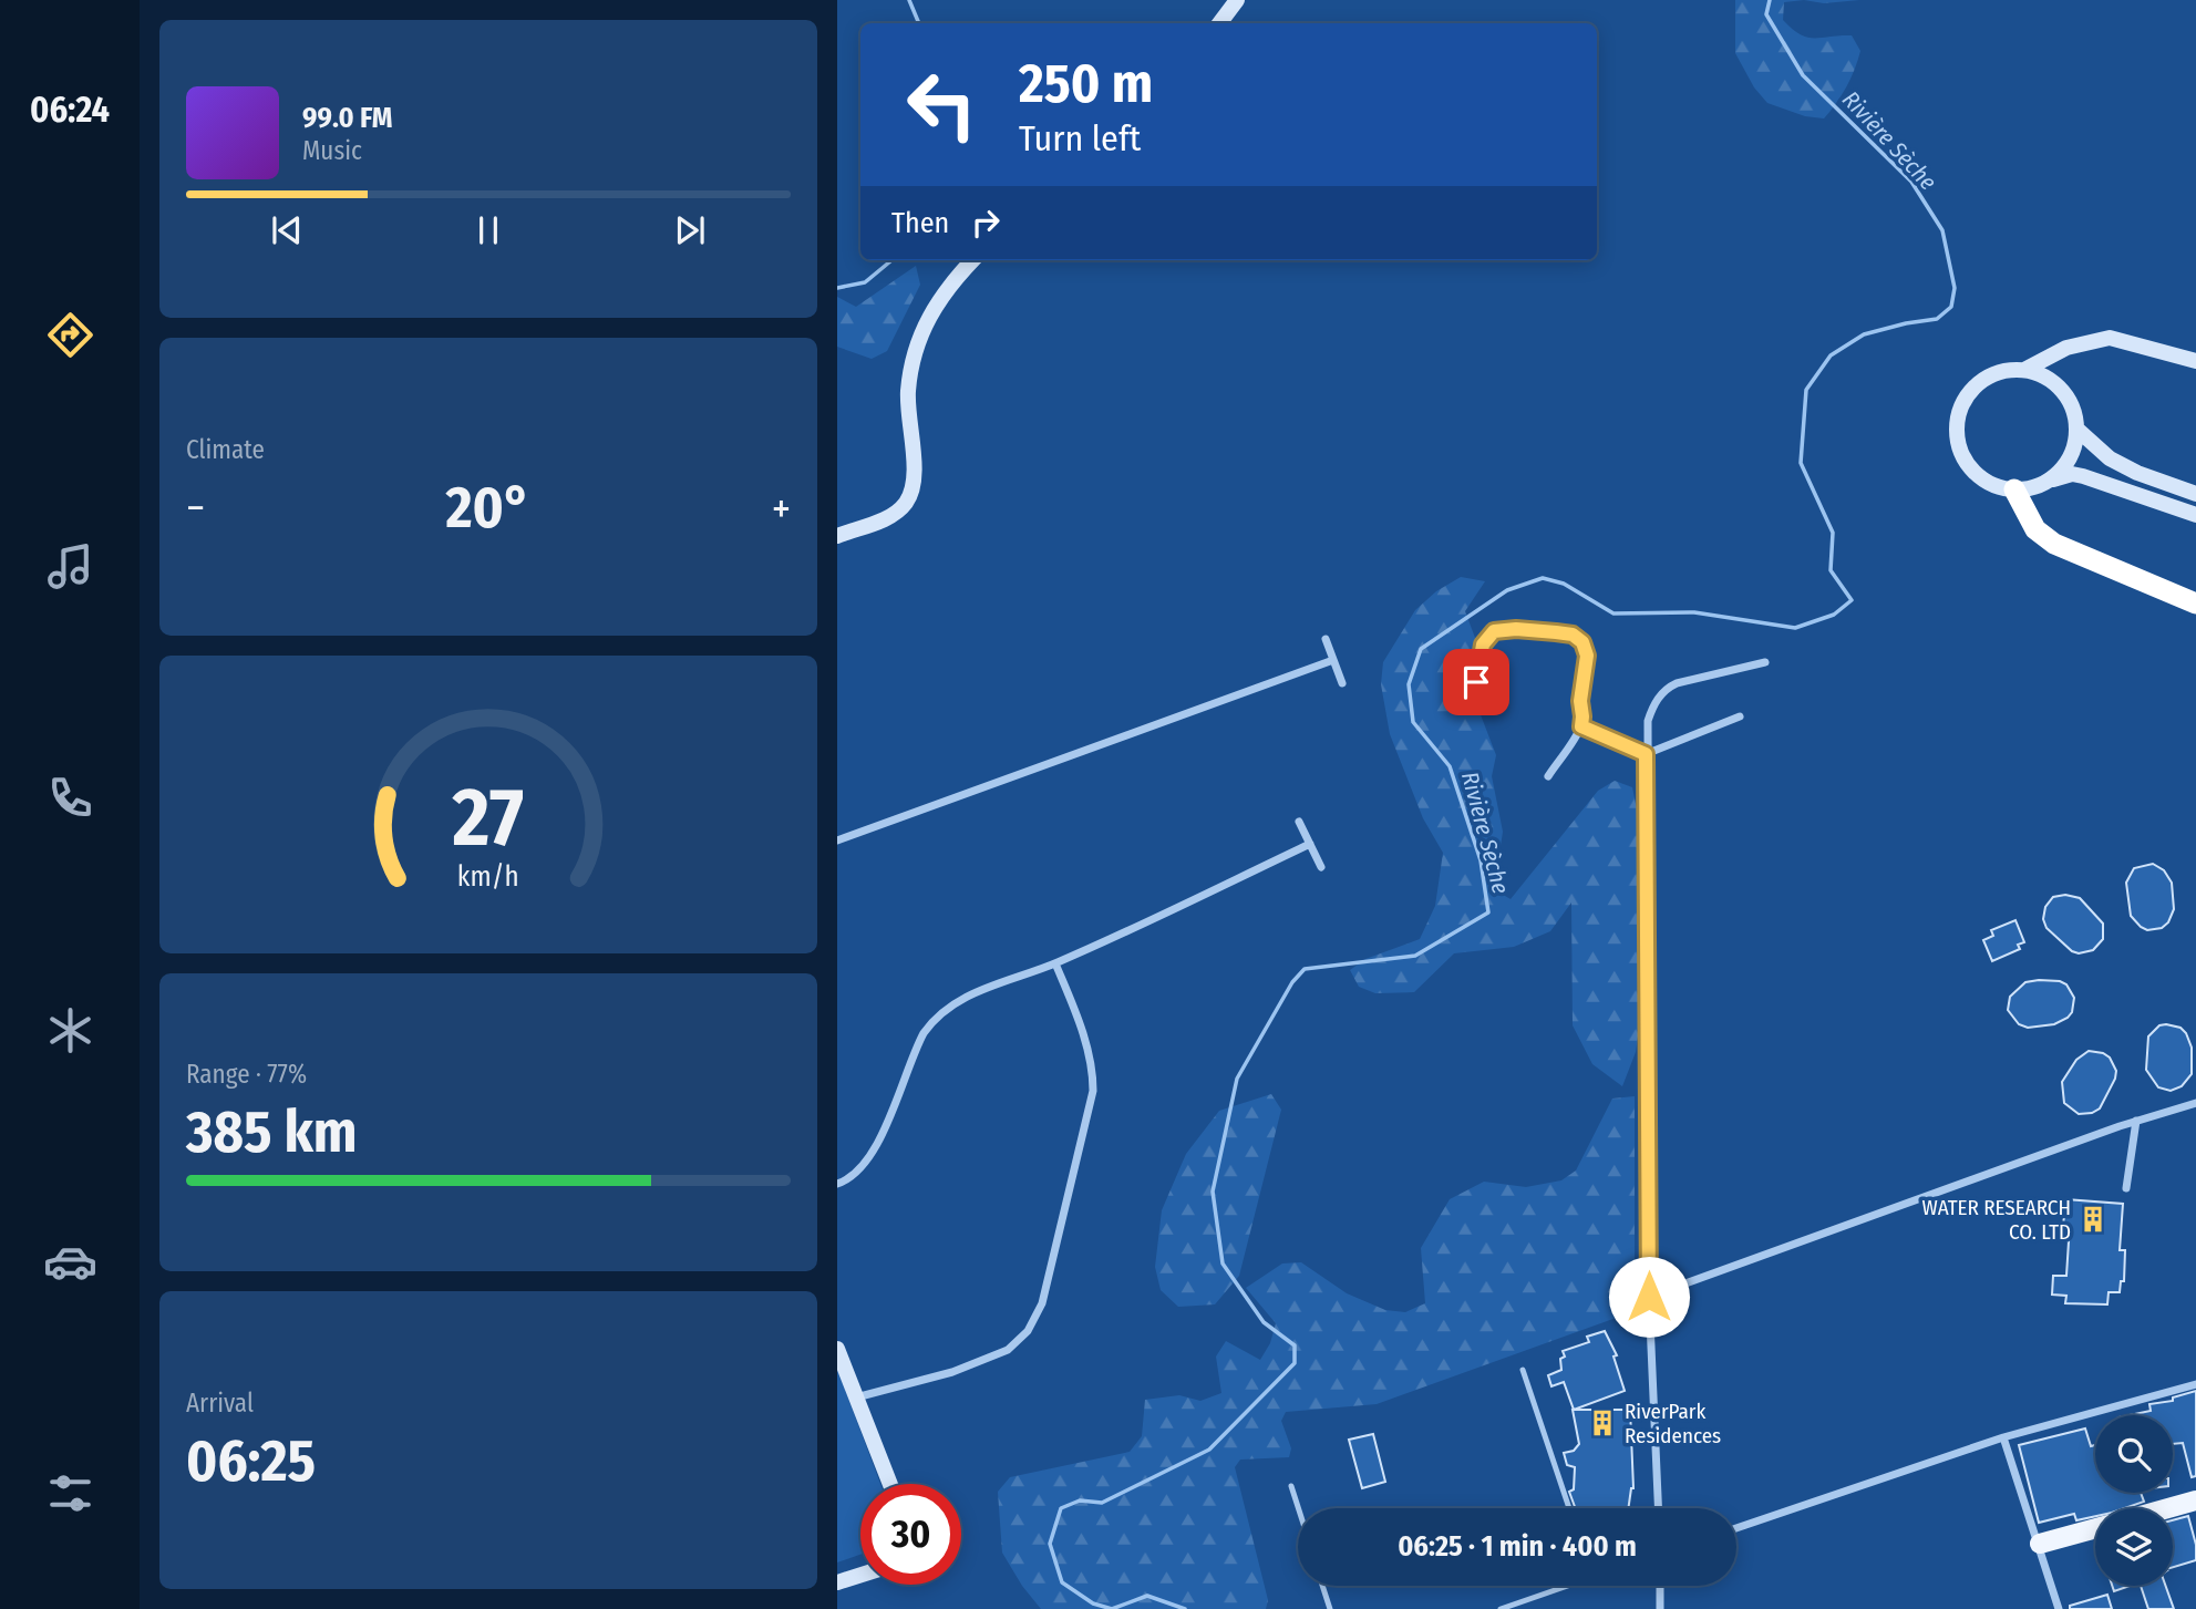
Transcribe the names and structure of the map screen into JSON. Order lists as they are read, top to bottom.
{
  "water": ["Rivière Sèche"],
  "places": {
    "building": ["WATER RESEARCH CO. LTD", "RiverPark Residences"]
  },
  "page": {
    "tabs": "06:24",
    "turn": ["250 m", "Turn left"],
    "song": ["99.0 FM", "Music"],
    "then": "Then",
    "tile": [
      "Climate",
      ["Range · 77%", "385 km"],
      ["Arrival", "06:25"]
    ],
    "heat": ["−", "20°", "+"],
    "limit": "30",
    "trip": "06:25 · 1 min · 400 m",
    "gauge": ["27", "km/h"]
  }
}
